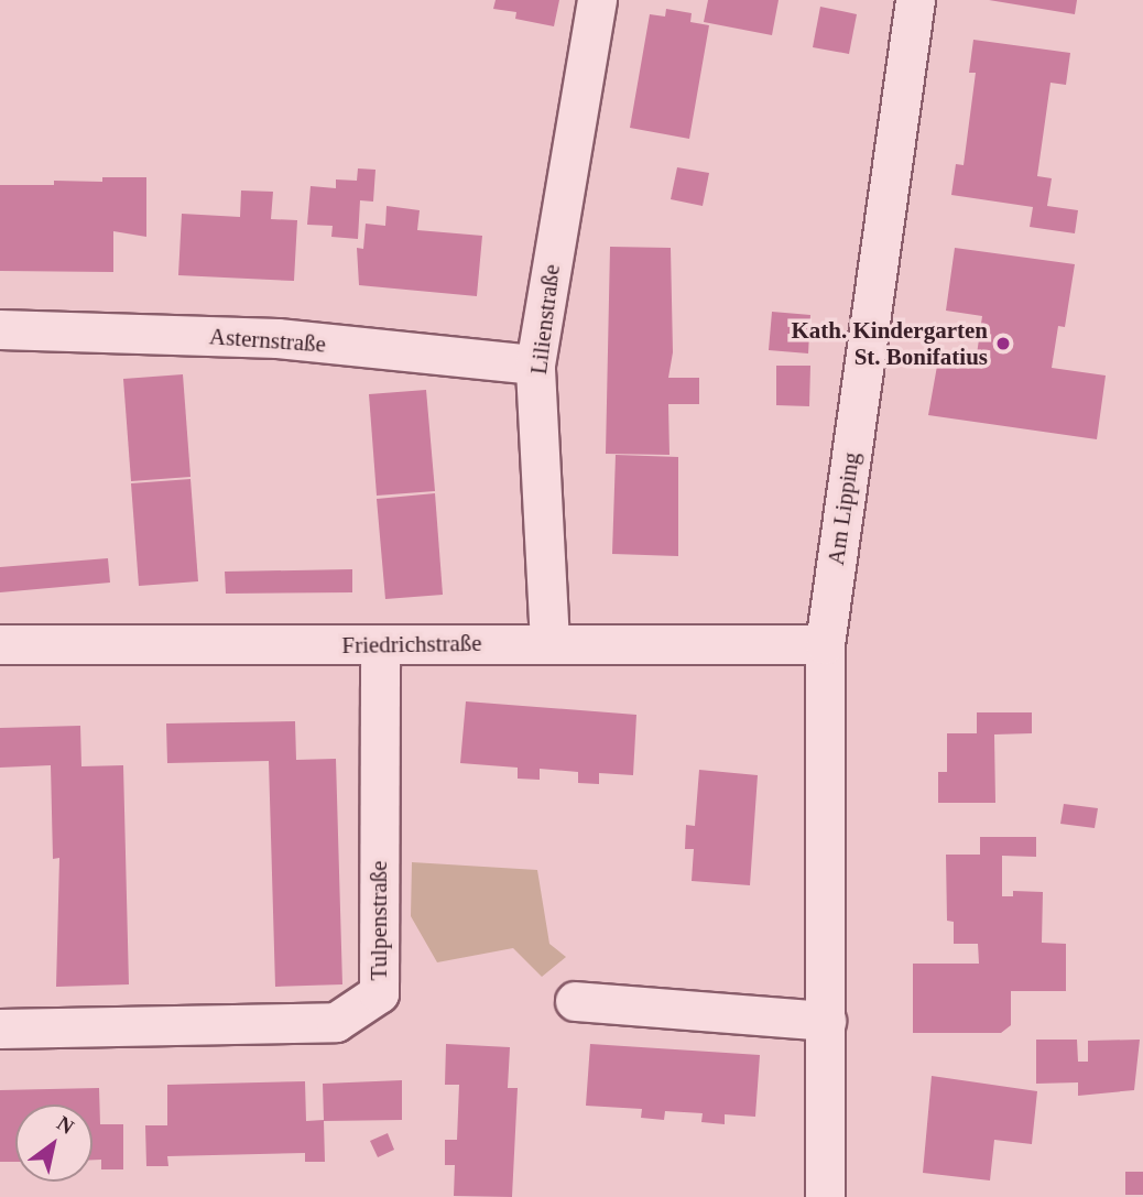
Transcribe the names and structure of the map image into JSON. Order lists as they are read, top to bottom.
{
  "streets": {
    "street": [
      "Lilienstraße",
      "Asternstraße",
      "Am Lipping",
      "Friedrichstraße",
      "Tulpenstraße"
    ]
  },
  "crossings": [
    ["Lilienstraße", "Asternstraße"],
    ["Lilienstraße", "Friedrichstraße"],
    ["Am Lipping", "Friedrichstraße"],
    ["Friedrichstraße", "Tulpenstraße"]
  ],
  "places": ["Kath. Kindergarten St. Bonifatius"],
  "north": "top right"
}
